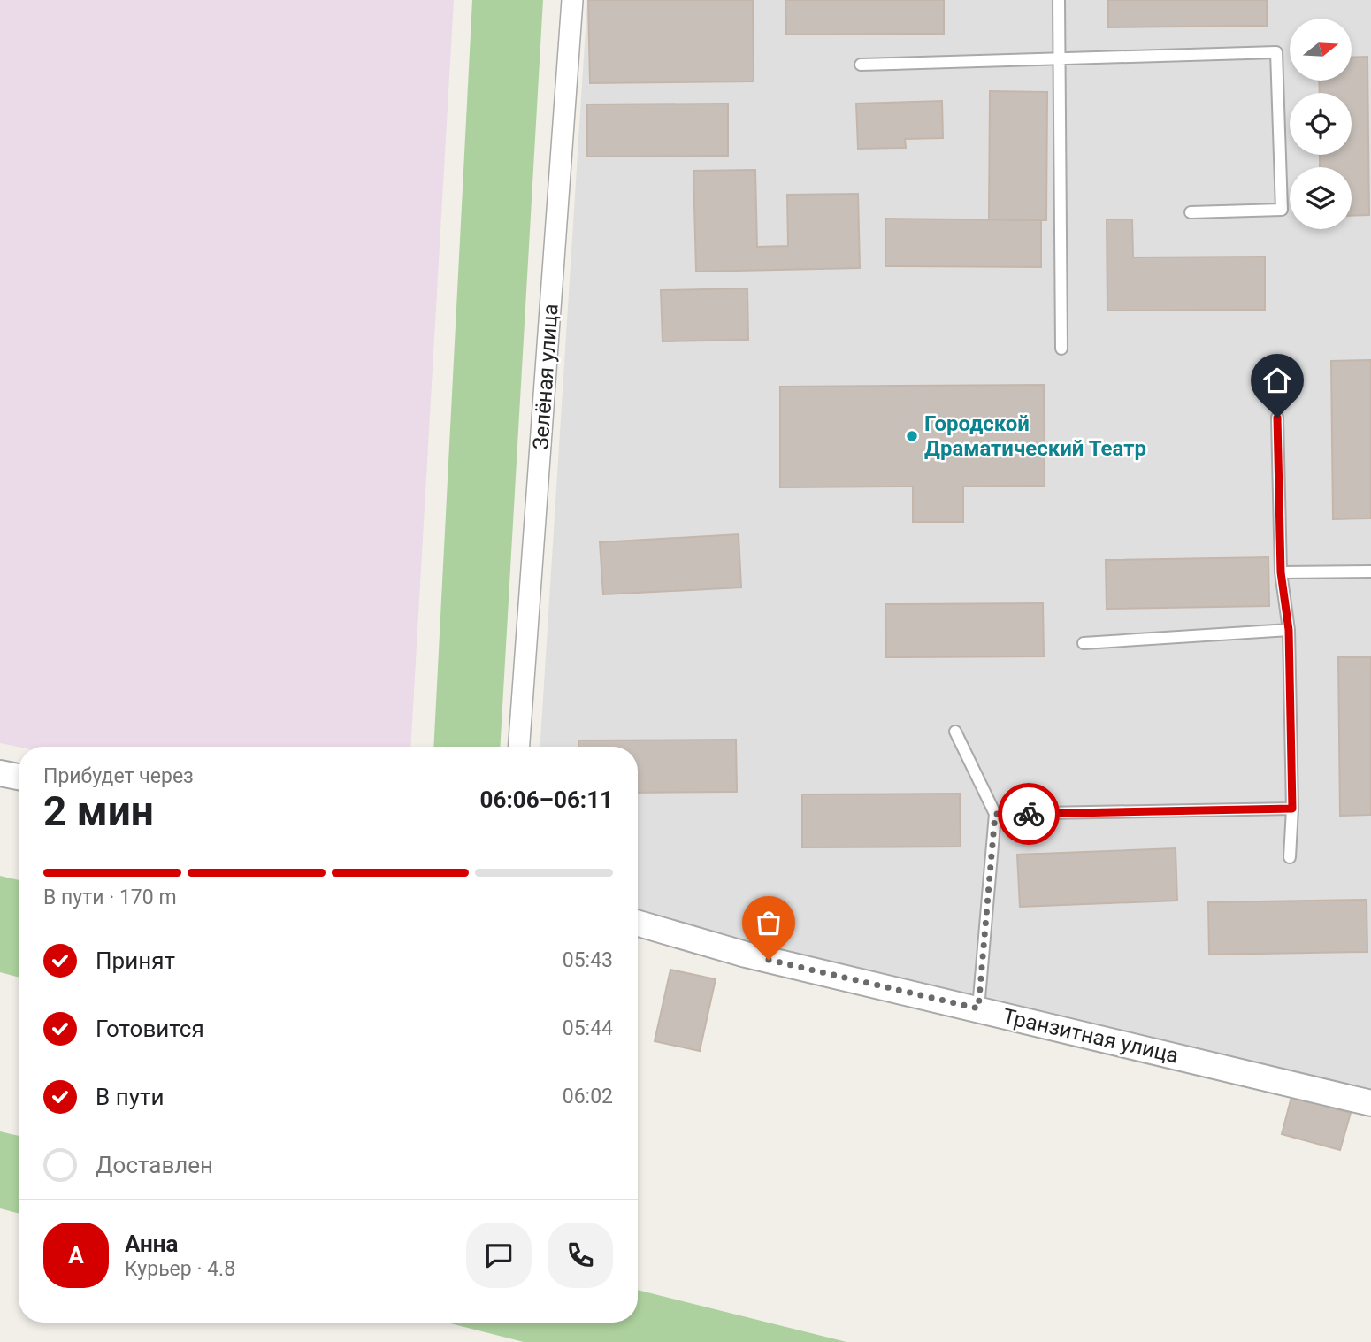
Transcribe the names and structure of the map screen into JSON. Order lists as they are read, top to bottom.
{
  "streets": {
    "street": ["Зелёная улица", "Транзитная улица"]
  },
  "places": ["Городской Драматический Театр"],
  "north": "right",
  "page": {
    "heading": ["2 мин", "Прибудет через", "06:06–06:11"],
    "panel": ["Анна", "Курьер · 4.8"],
    "bar": "В пути · 170 m",
    "list": [
      ["Принят", "05:43"],
      ["Готовится", "05:44"],
      ["В пути", "06:02"],
      "Доставлен"
    ],
    "round": "А"
  }
}
